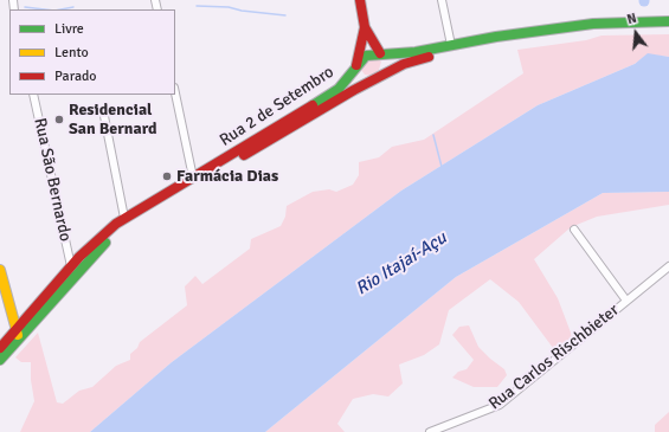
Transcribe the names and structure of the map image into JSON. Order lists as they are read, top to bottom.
{
  "streets": {
    "main road": ["Rua 2 de Setembro"],
    "street": ["Rua São Bernardo", "Rua Carlos Rischbieter"]
  },
  "crossings": [
    ["Rua 2 de Setembro", "Rua São Bernardo"]
  ],
  "water": ["Rio Itajaí-Açu"],
  "places": ["Residencial San Bernard", "Farmácia Dias"],
  "legend": ["Livre", "Lento", "Parado"],
  "north": "top"
}
